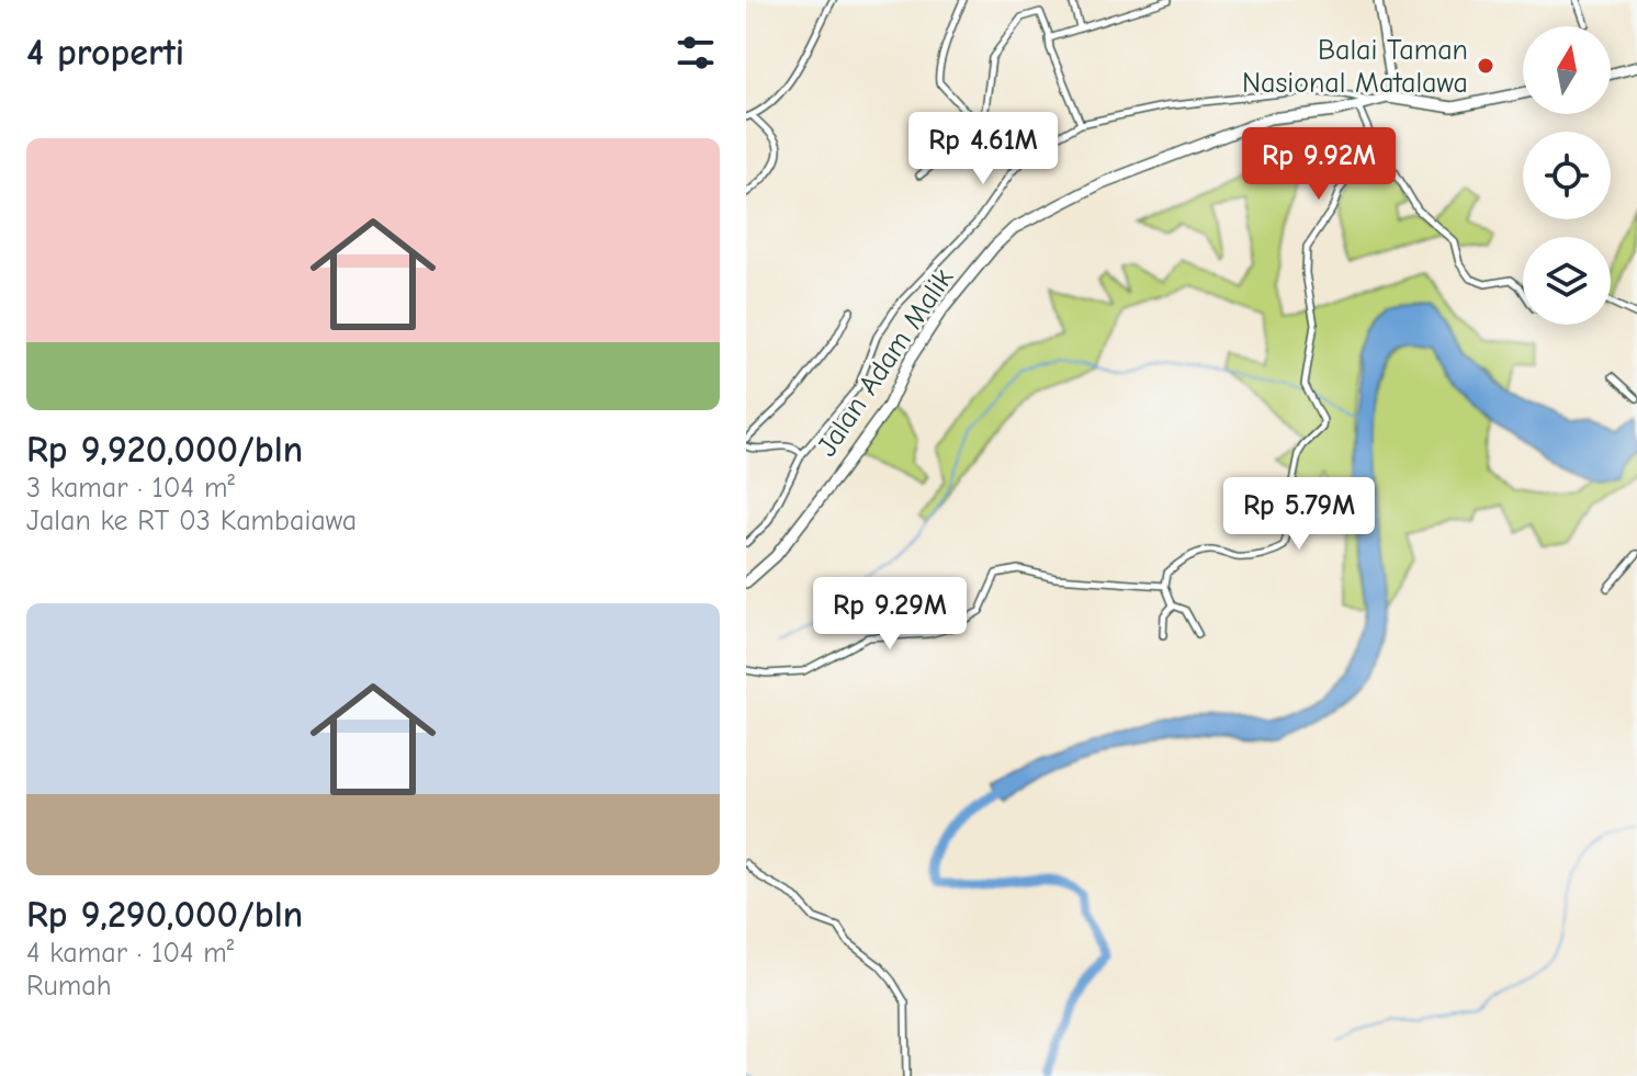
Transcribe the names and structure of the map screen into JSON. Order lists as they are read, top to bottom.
{
  "streets": {
    "highway": ["Jalan Adam Malik"]
  },
  "places": ["Balai Taman Nasional Matalawa"],
  "north": "top",
  "page": {
    "heading": "4 properti",
    "list": [
      {
        "name": "Rp 9,920,000/bln",
        "note": "3 kamar · 104 m² · Jalan ke RT 03 Kambaiawa"
      },
      {
        "name": "Rp 9,290,000/bln",
        "note": "4 kamar · 104 m² · Rumah"
      }
    ],
    "price": [
      "Rp 4.61M",
      "Rp 9.92M",
      "Rp 5.79M",
      "Rp 9.29M"
    ]
  }
}
